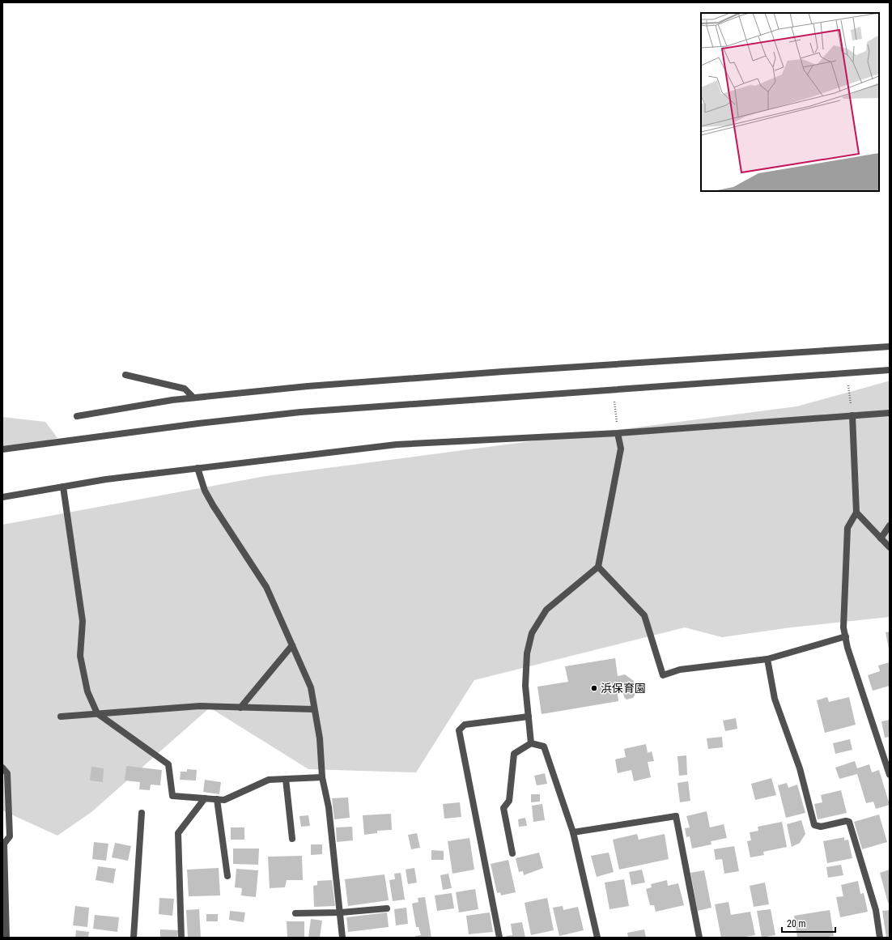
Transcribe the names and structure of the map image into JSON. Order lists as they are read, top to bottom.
{
  "places": ["浜保育園"],
  "scale_bar": "20 m"
}
